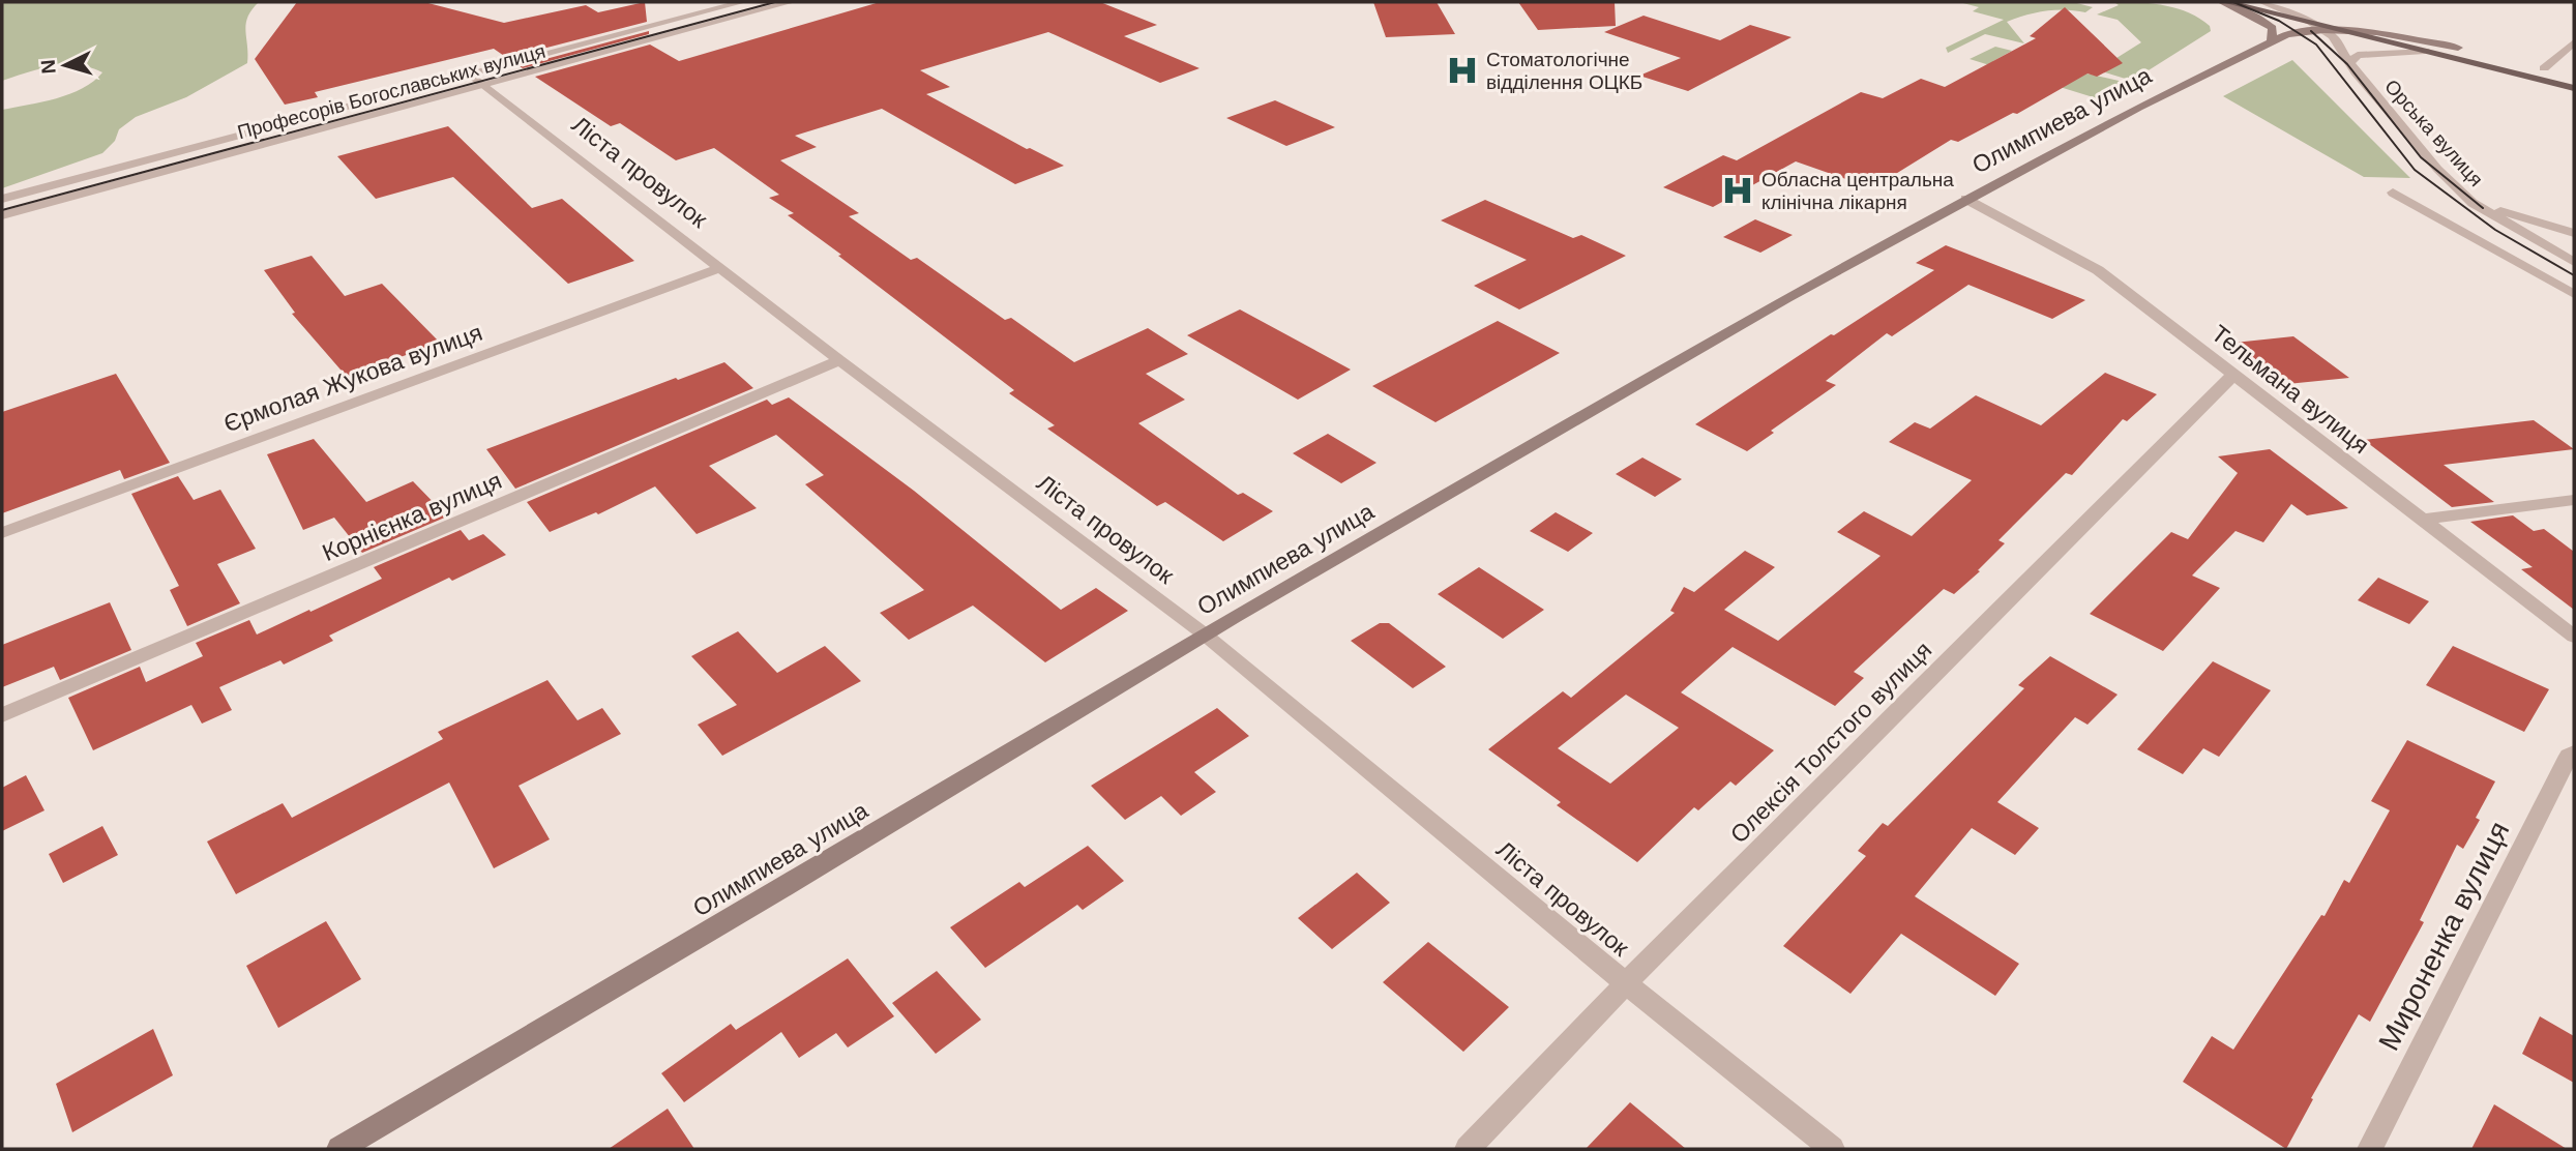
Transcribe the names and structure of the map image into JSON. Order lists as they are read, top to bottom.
{
  "streets": {
    "main road": ["Олимпиева улица"],
    "street": [
      "Професорів Богославських вулиця",
      "Орська вулиця",
      "Ліста провулок",
      "Єрмолая Жукова вулиця",
      "Тельмана вулиця",
      "Корнієнка вулиця",
      "Олексія Толстого вулиця",
      "Мироненка вулиця"
    ]
  },
  "crossings": [
    ["Професорів Богославських вулиця", "Ліста провулок"],
    ["Олимпиева улица", "Орська вулиця"],
    ["Олимпиева улица", "Ліста провулок"],
    ["Олимпиева улица", "Тельмана вулиця"],
    ["Ліста провулок", "Єрмолая Жукова вулиця"],
    ["Ліста провулок", "Корнієнка вулиця"],
    ["Ліста провулок", "Олексія Толстого вулиця"],
    ["Тельмана вулиця", "Олексія Толстого вулиця"]
  ],
  "places": {
    "hospital": ["Стоматологічне відділення ОЦКБ", "Обласна центральна клінічна лікарня"]
  },
  "north": "left"
}
